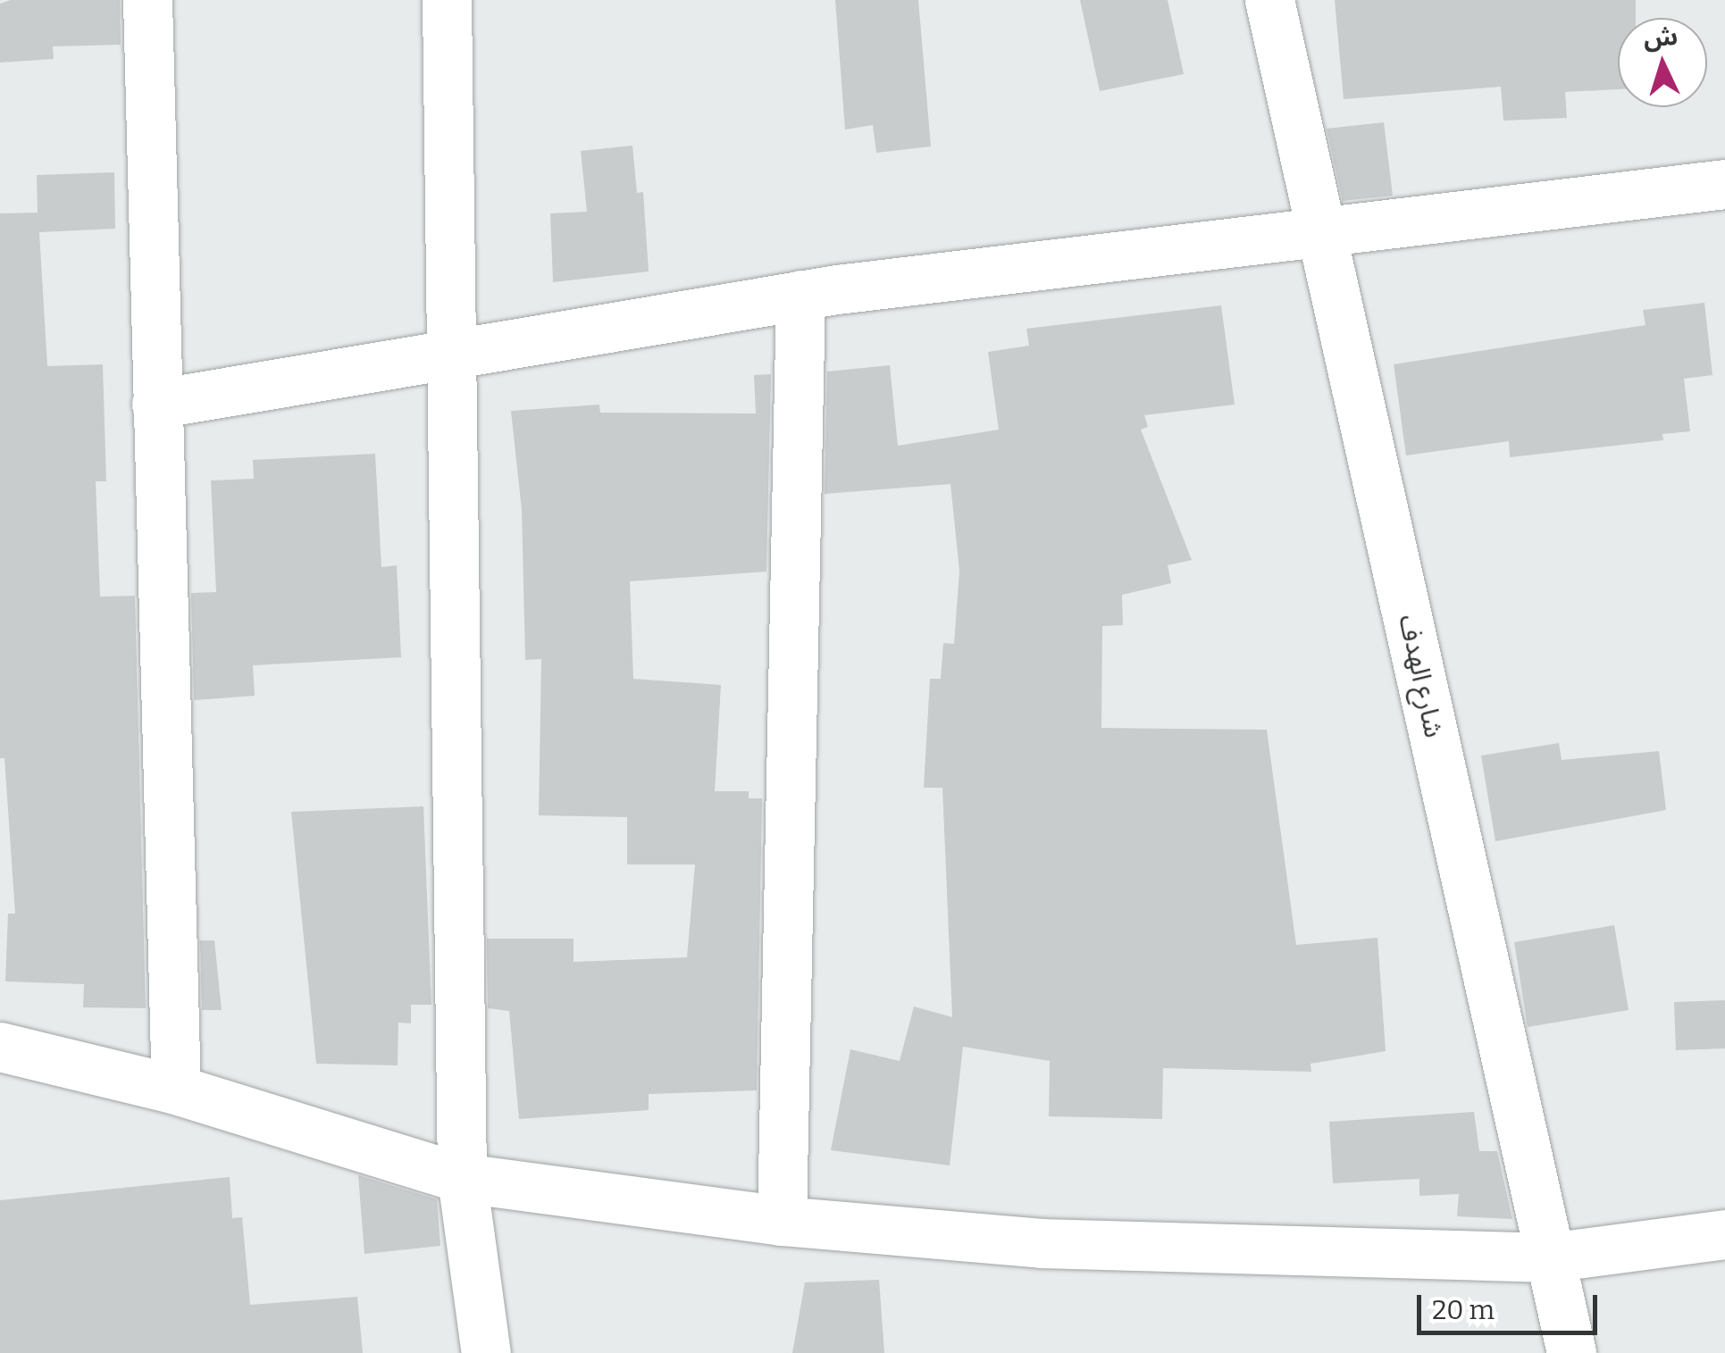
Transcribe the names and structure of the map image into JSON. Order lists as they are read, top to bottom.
{
  "streets": {
    "street": ["شارع الهدف"]
  },
  "scale_bar": "20 m",
  "north": "top"
}
